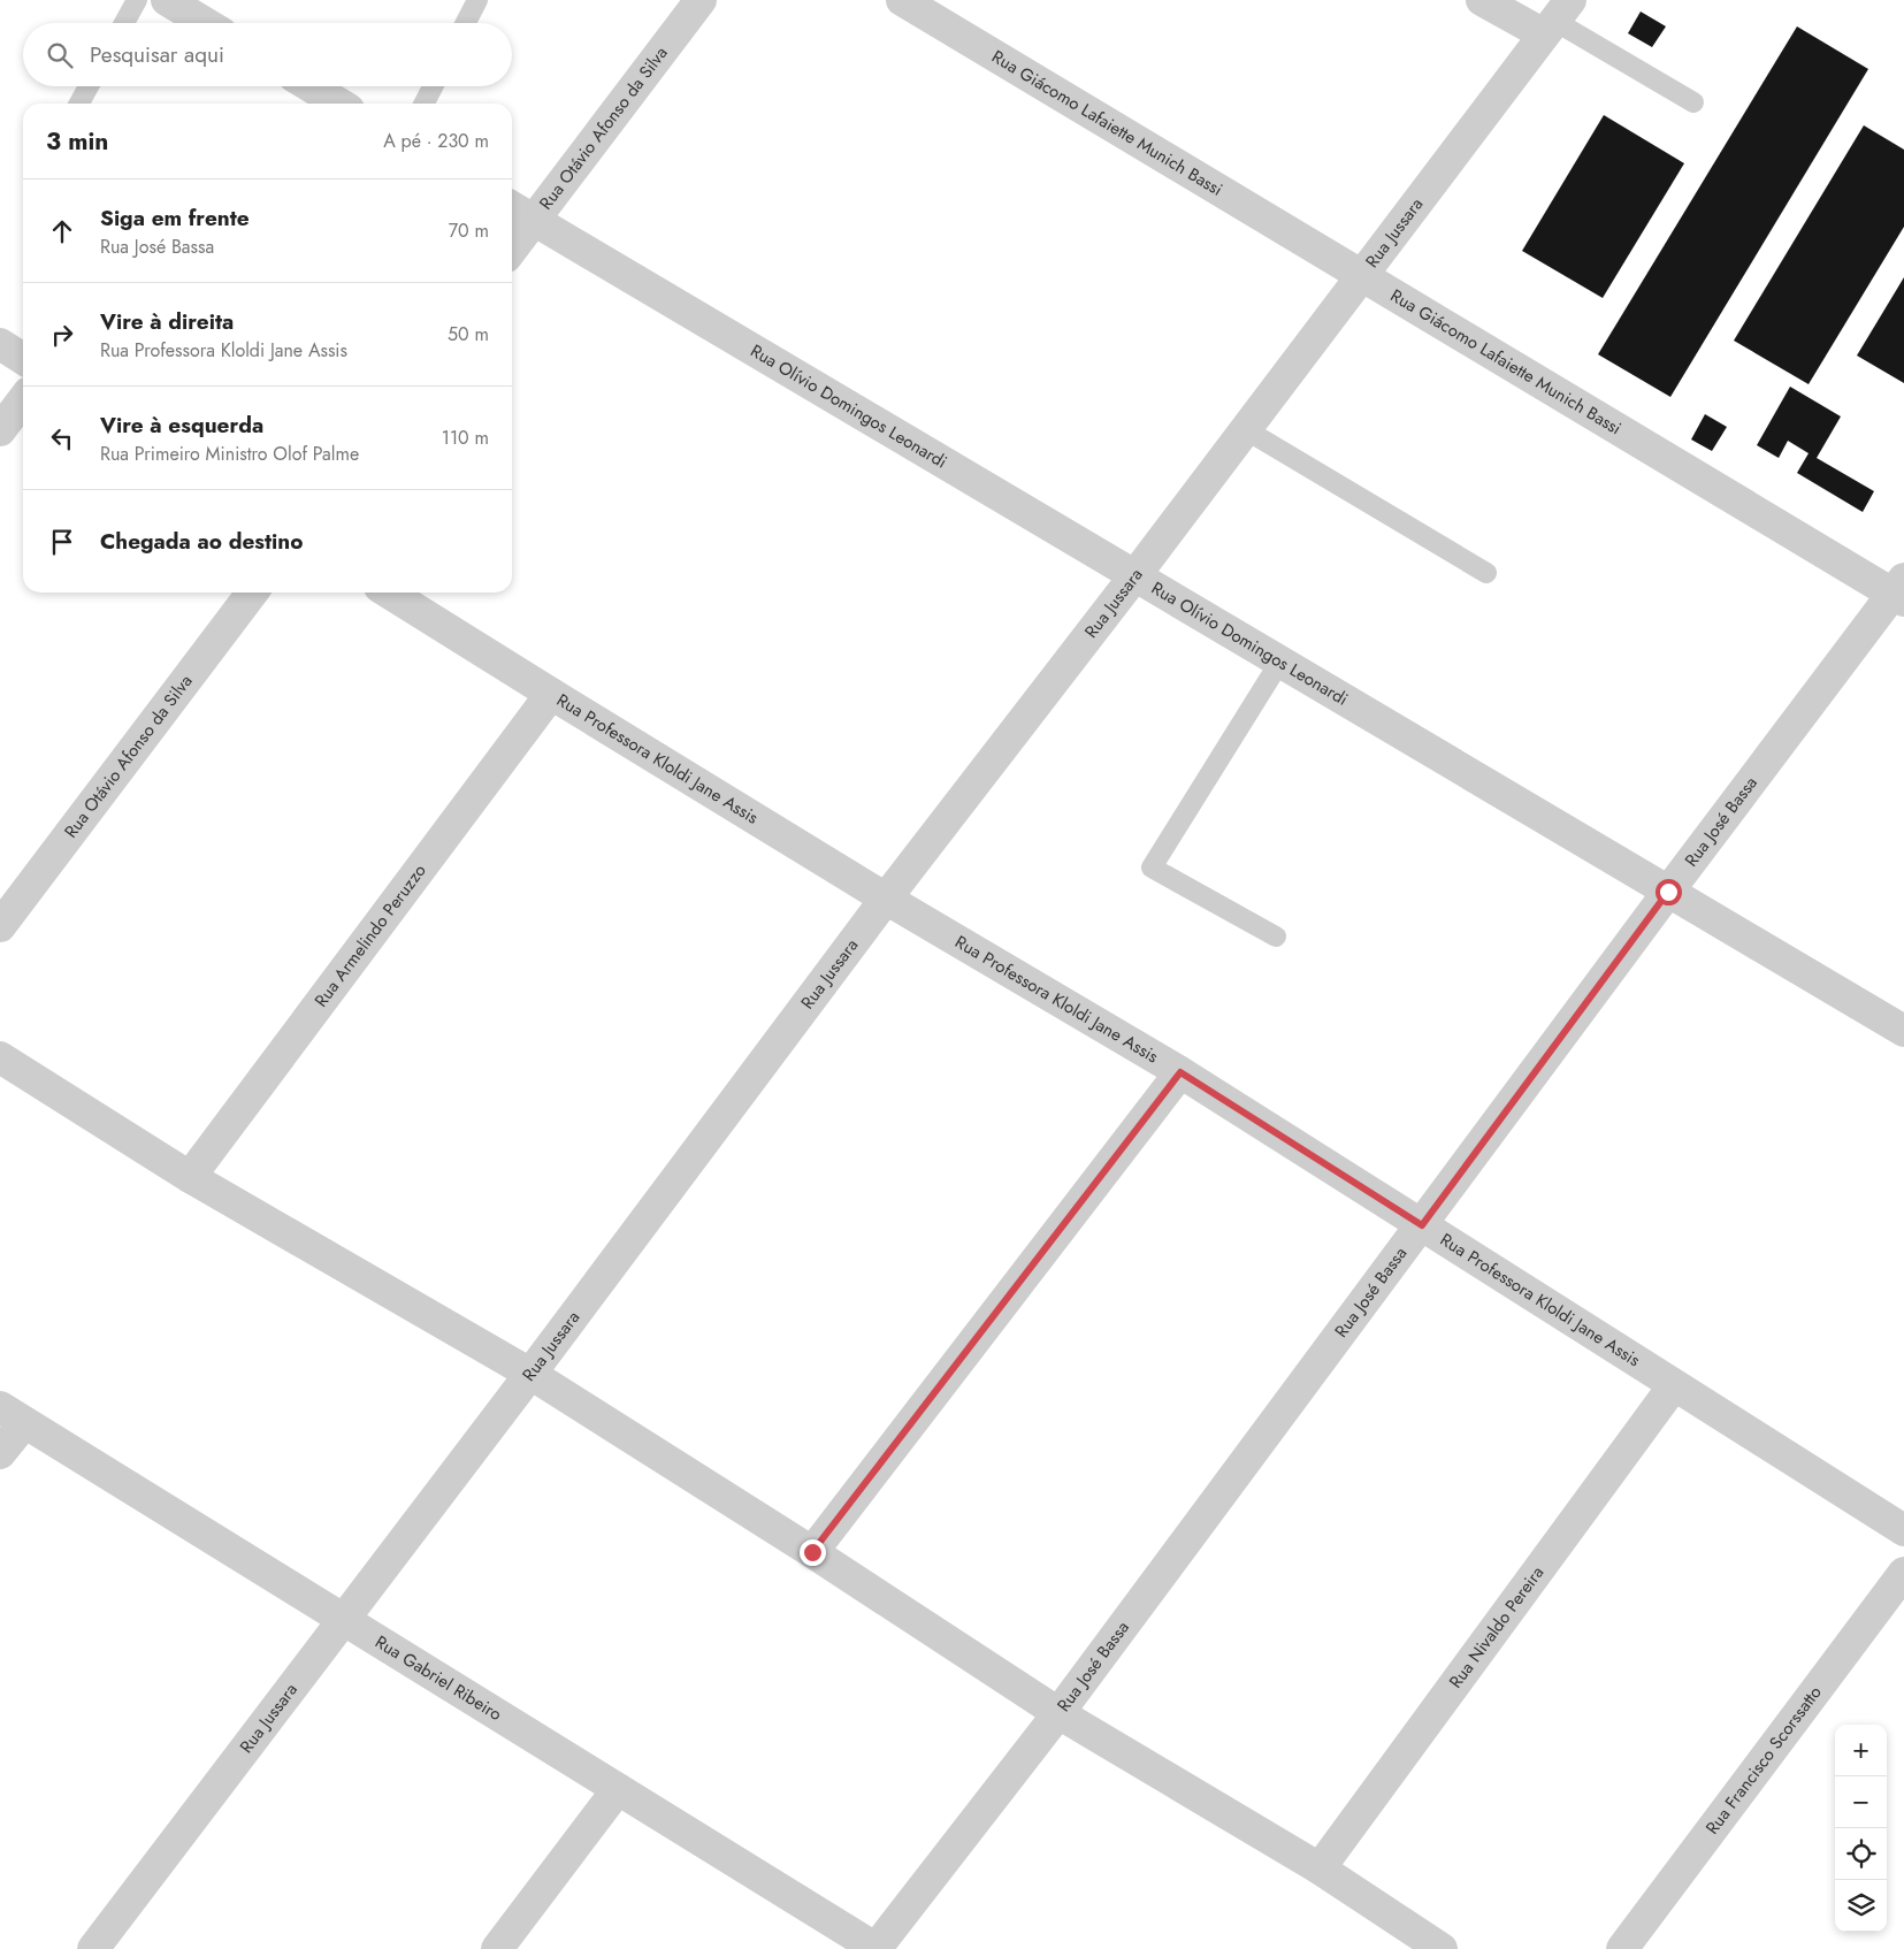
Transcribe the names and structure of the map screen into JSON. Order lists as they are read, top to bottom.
{
  "streets": {
    "street": [
      "Rua Giácomo Lafaiette Munich Bassi",
      "Rua Otávio Afonso da Silva",
      "Rua Jussara",
      "Rua Olívio Domingos Leonardi",
      "Rua Professora Kloldi Jane Assis",
      "Rua José Bassa",
      "Rua Armelindo Peruzzo",
      "Rua Nivaldo Pereira",
      "Rua Gabriel Ribeiro",
      "Rua Francisco Scorssatto"
    ]
  },
  "crossings": [
    ["Rua Giácomo Lafaiette Munich Bassi", "Rua Jussara"],
    ["Rua Giácomo Lafaiette Munich Bassi", "Rua José Bassa"],
    ["Rua Otávio Afonso da Silva", "Rua Olívio Domingos Leonardi"],
    ["Rua Jussara", "Rua Olívio Domingos Leonardi"],
    ["Rua Jussara", "Rua Professora Kloldi Jane Assis"],
    ["Rua Jussara", "Rua Gabriel Ribeiro"],
    ["Rua Olívio Domingos Leonardi", "Rua José Bassa"],
    ["Rua Professora Kloldi Jane Assis", "Rua José Bassa"],
    ["Rua Professora Kloldi Jane Assis", "Rua Armelindo Peruzzo"],
    ["Rua Professora Kloldi Jane Assis", "Rua Nivaldo Pereira"],
    ["Rua José Bassa", "Rua Gabriel Ribeiro"]
  ],
  "page": {
    "search": "Pesquisar aqui",
    "heading": ["3 min", "A pé · 230 m"],
    "list": [
      ["Siga em frente", "Rua José Bassa", "70 m"],
      ["Vire à direita", "Rua Professora Kloldi Jane Assis", "50 m"],
      ["Vire à esquerda", "Rua Primeiro Ministro Olof Palme", "110 m"],
      "Chegada ao destino"
    ],
    "map_buttons": ["+", "−"]
  }
}
